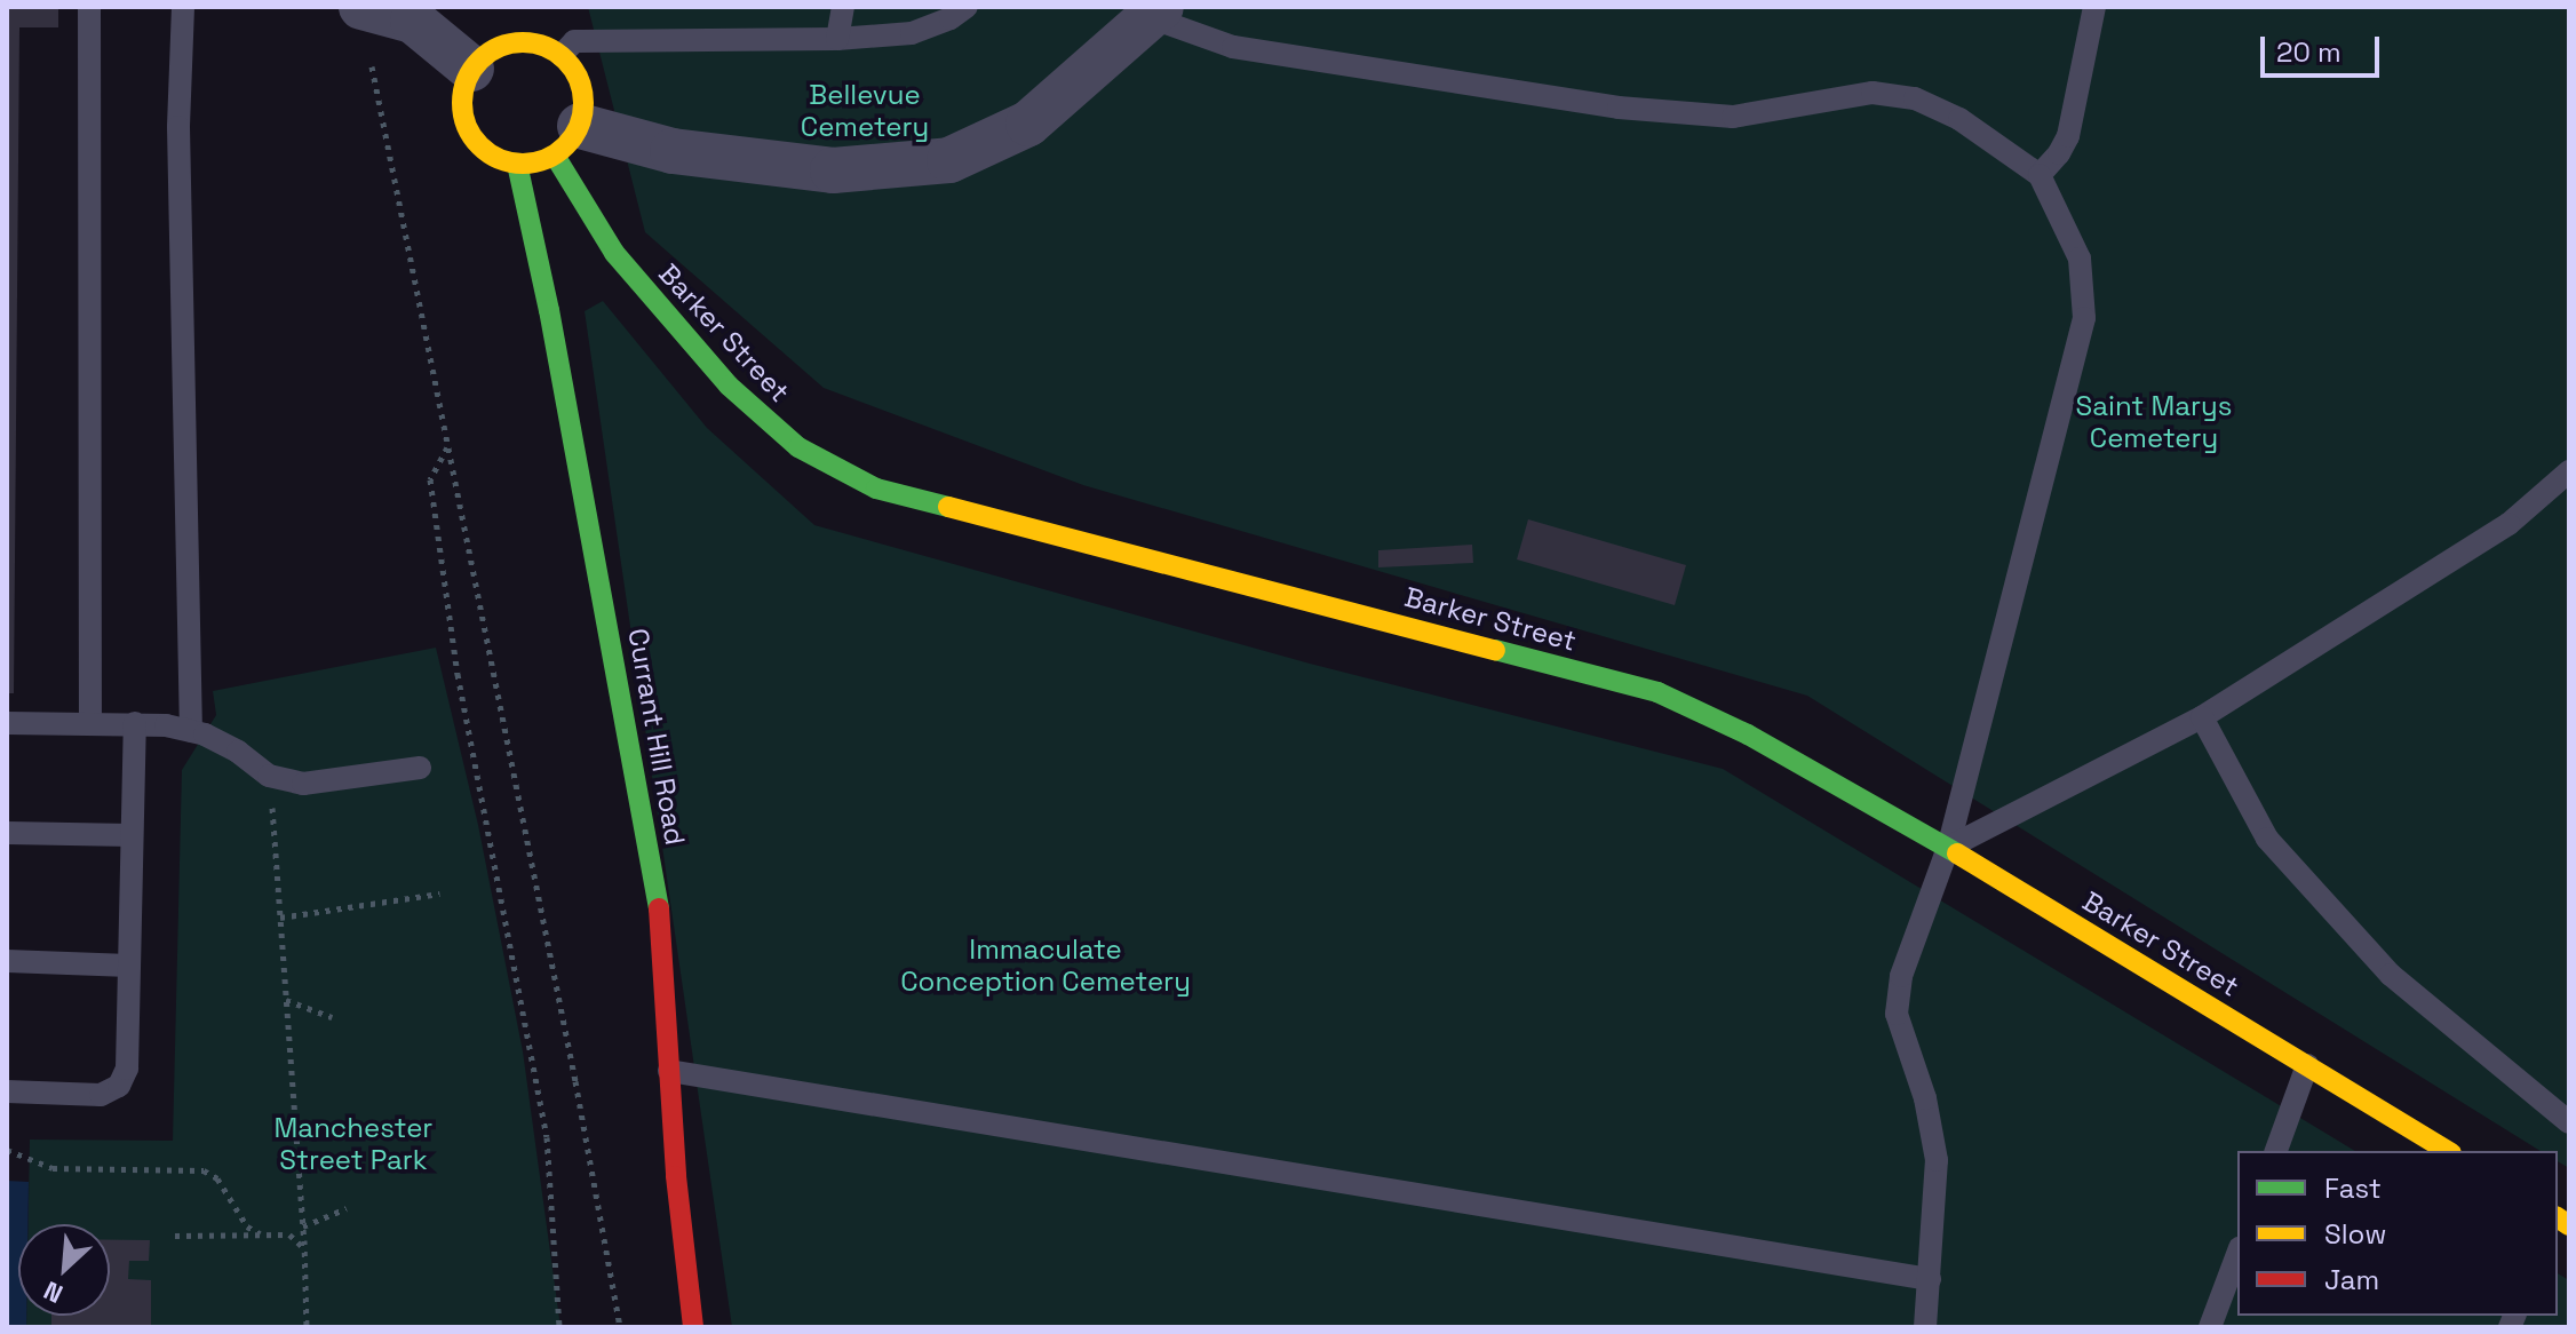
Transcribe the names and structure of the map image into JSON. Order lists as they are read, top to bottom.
{
  "streets": {
    "main road": ["Barker Street", "Currant Hill Road"]
  },
  "crossings": [
    ["Barker Street", "Currant Hill Road"]
  ],
  "parks": [
    "Bellevue Cemetery",
    "Saint Marys Cemetery",
    "Immaculate Conception Cemetery",
    "Manchester Street Park"
  ],
  "legend": ["Fast", "Slow", "Jam"],
  "scale_bar": "20 m",
  "north": "bottom left"
}
